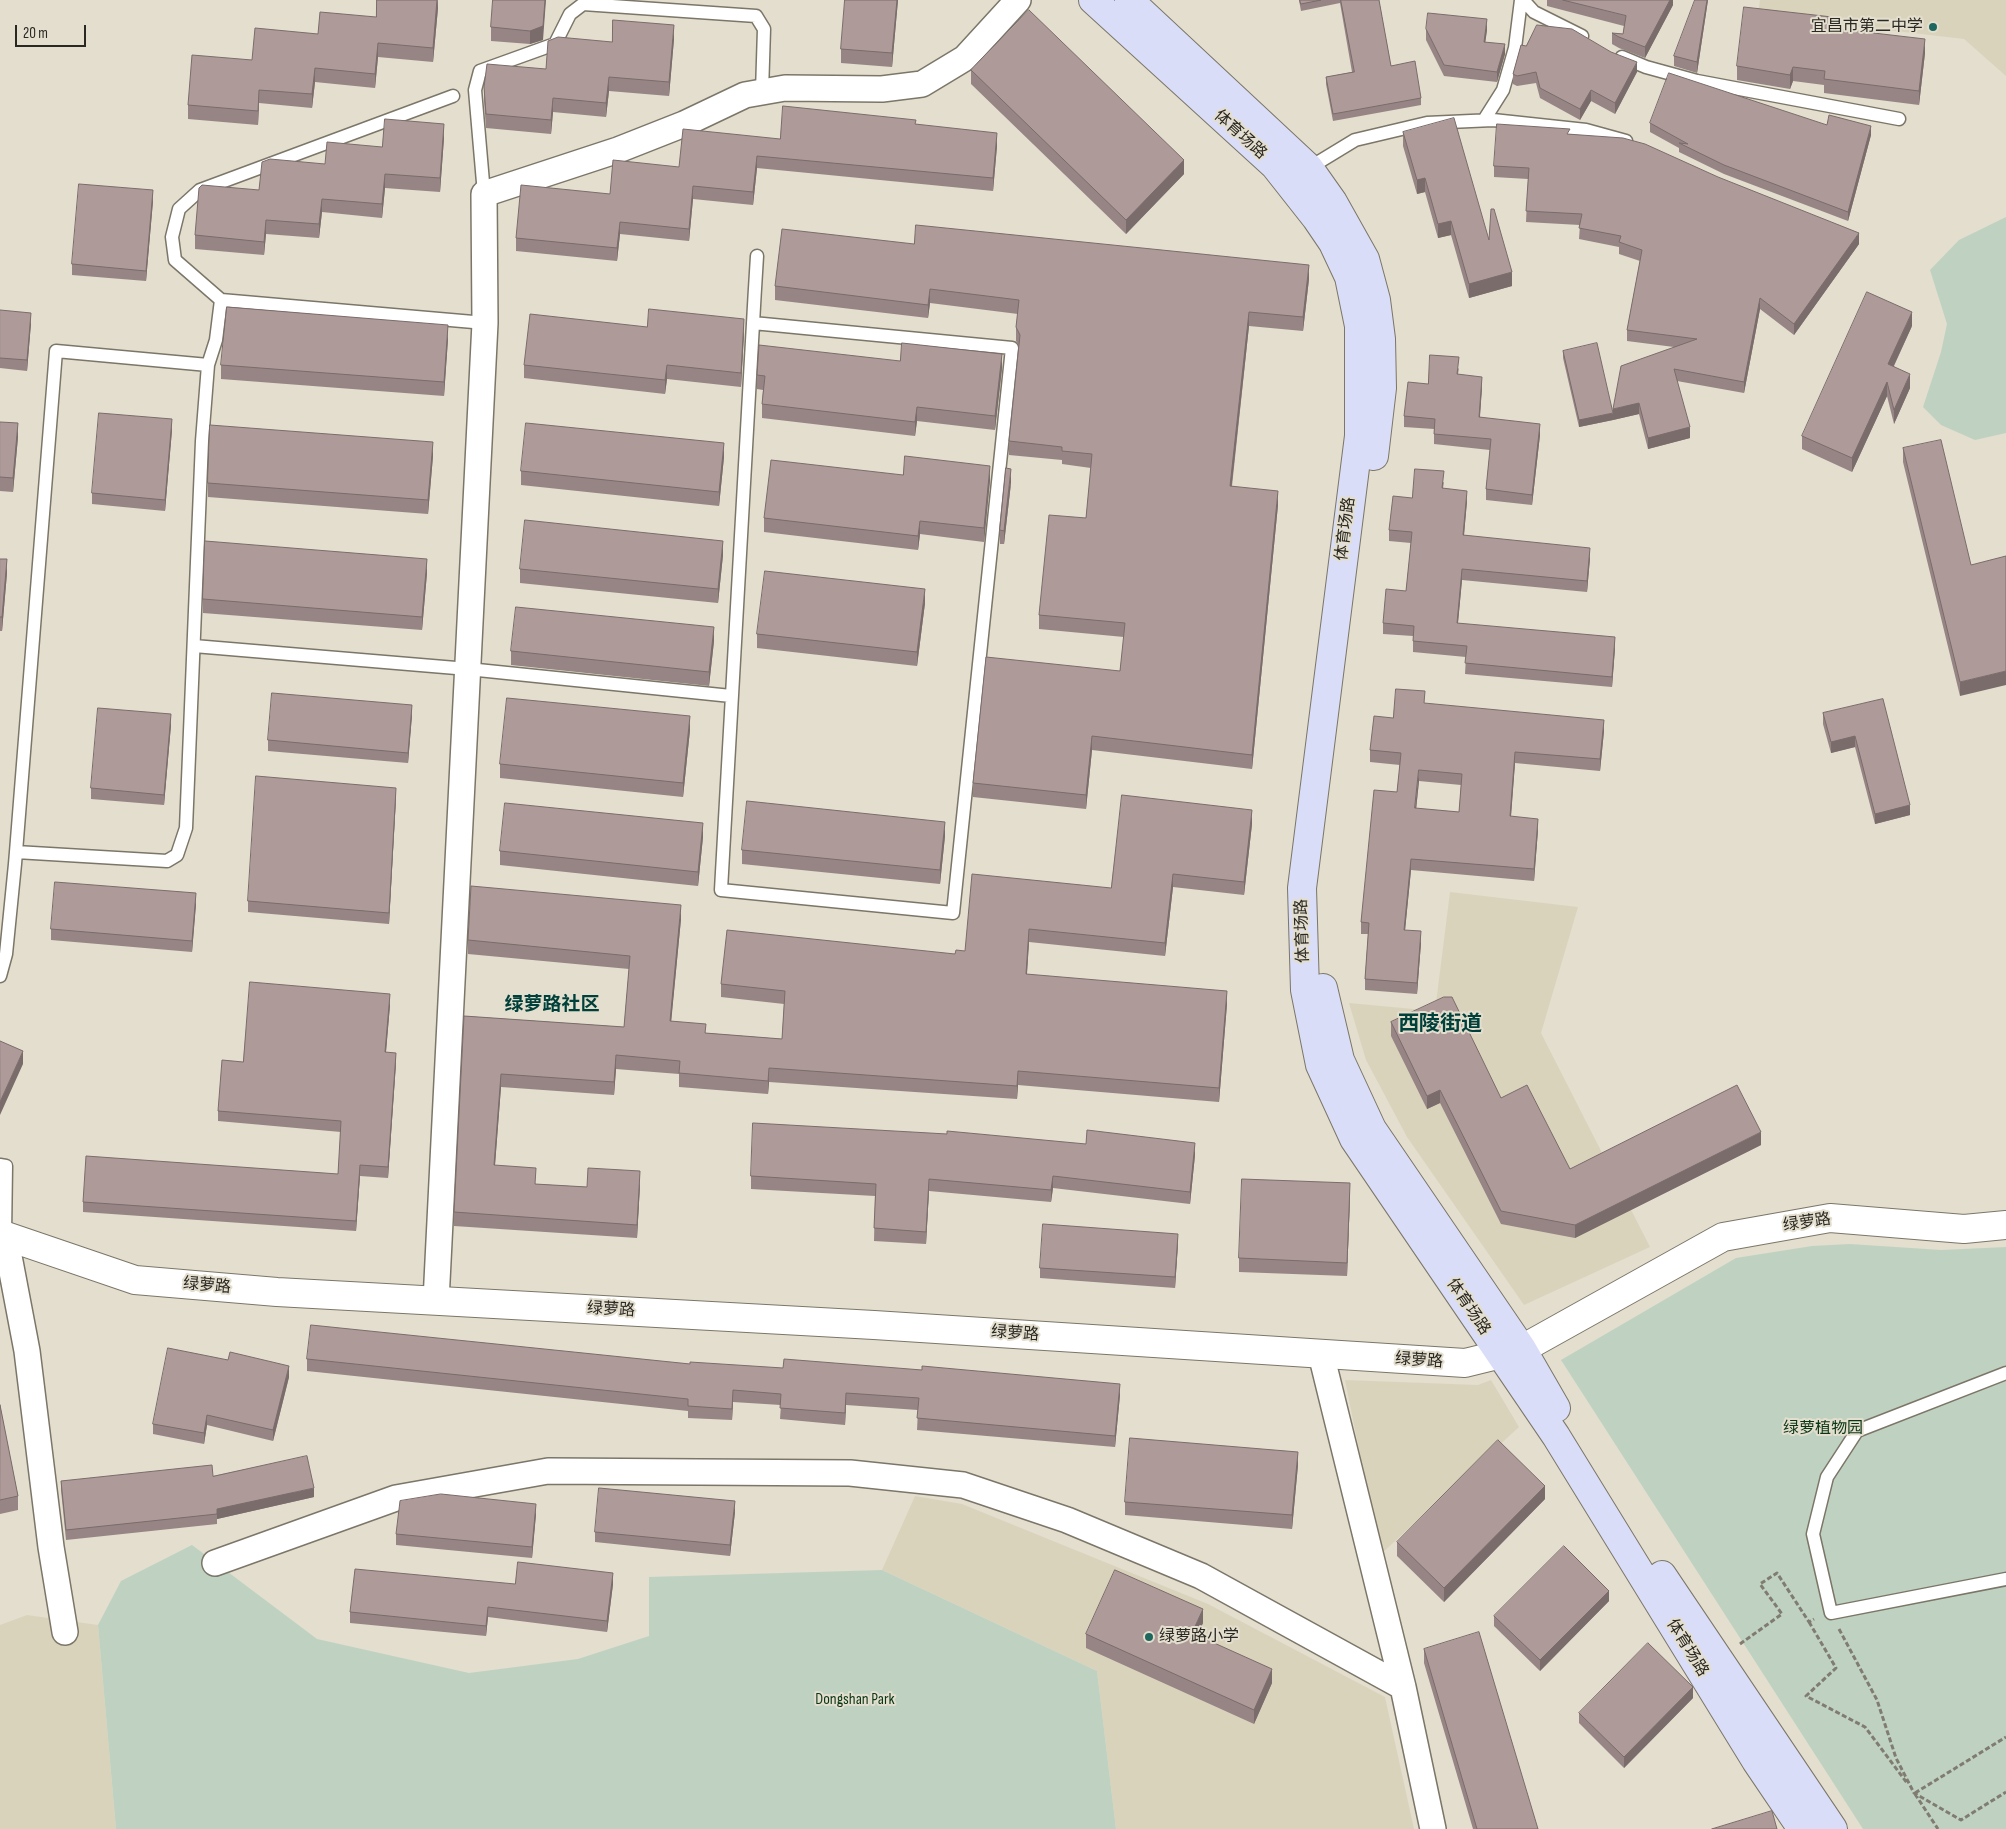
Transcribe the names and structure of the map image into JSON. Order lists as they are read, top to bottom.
{
  "streets": {
    "main road": ["体育场路"],
    "street": ["绿萝路"]
  },
  "crossings": [
    ["体育场路", "绿萝路"]
  ],
  "districts": ["绿萝路社区", "西陵街道"],
  "parks": ["绿萝植物园", "Dongshan Park"],
  "places": ["宜昌市第二中学", "绿萝路小学"],
  "scale_bar": "20 m"
}
